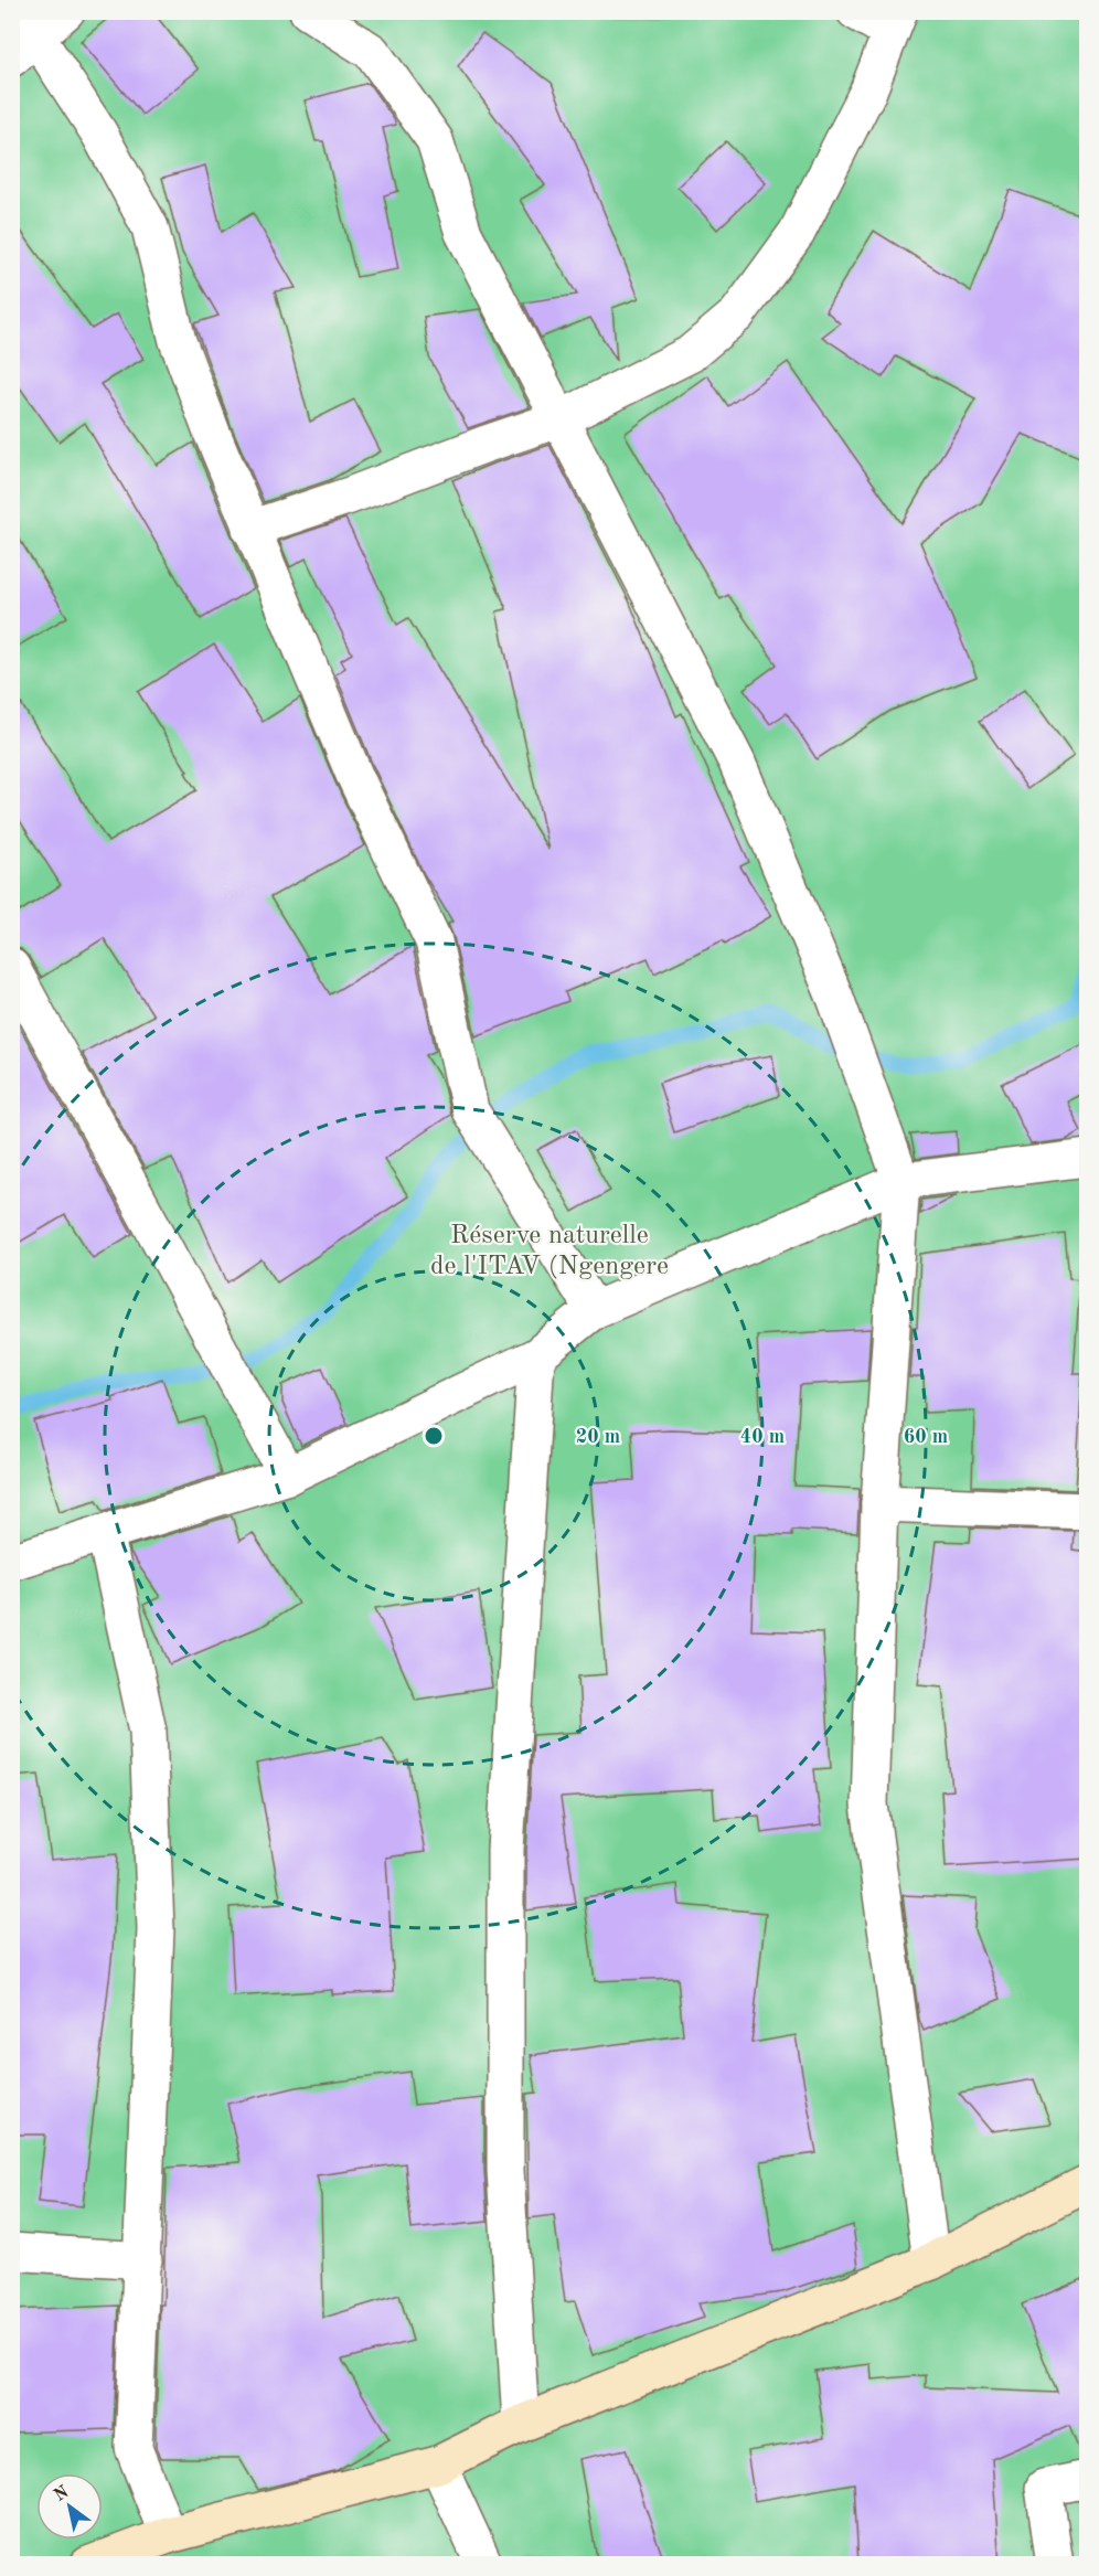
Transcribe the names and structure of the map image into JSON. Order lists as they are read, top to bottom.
{
  "parks": ["Réserve naturelle de l'ITAV (Ngengere"],
  "north": "top left",
  "rings": ["20 m", "40 m", "60 m"]
}
